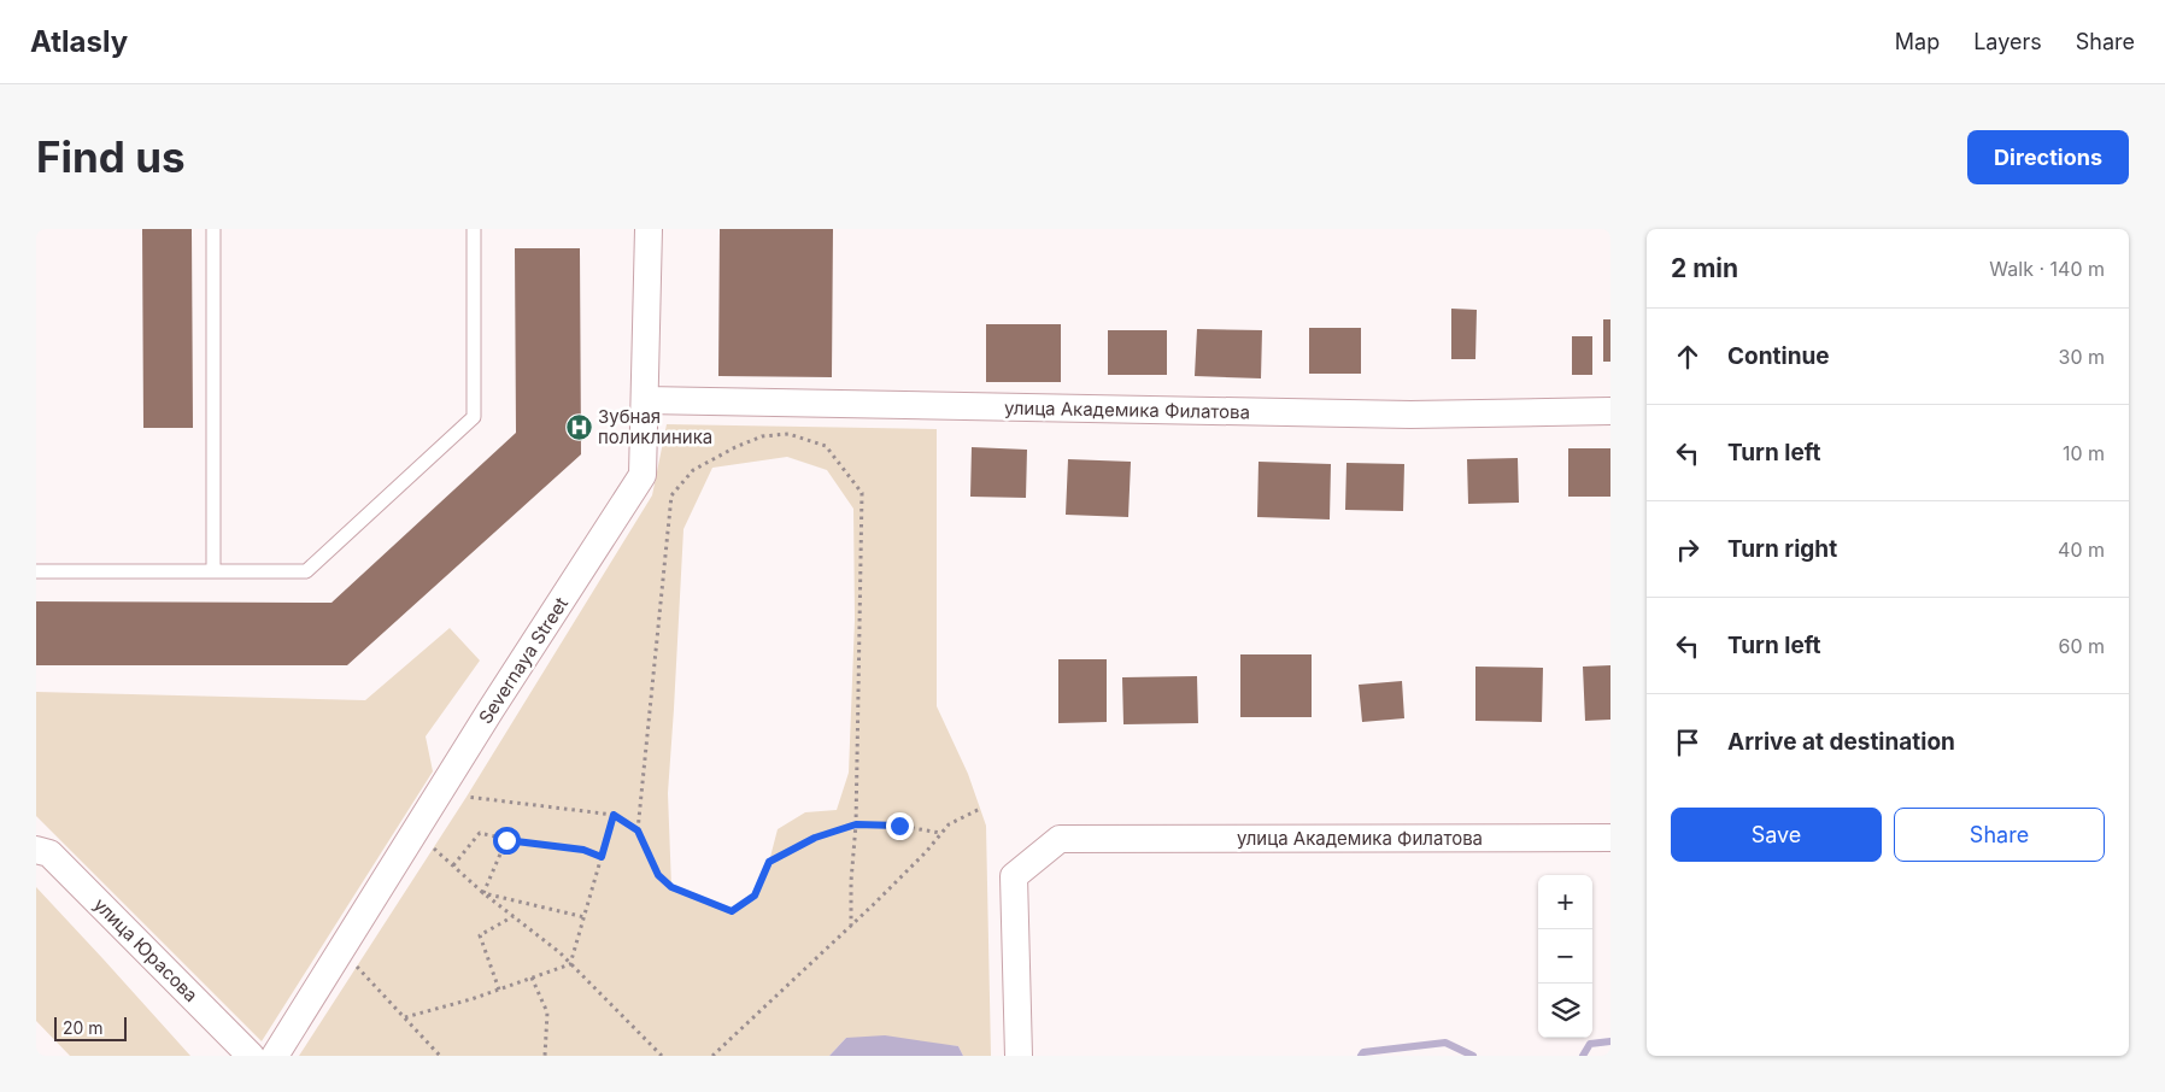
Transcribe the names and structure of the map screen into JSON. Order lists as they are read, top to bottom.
{
  "streets": {
    "street": ["улица Академика Филатова", "Severnaya Street", "улица Юрасова"]
  },
  "crossings": [
    ["улица Академика Филатова", "Severnaya Street"]
  ],
  "places": {
    "hospital": ["Зубная поликлиника"]
  },
  "scale_bar": "20 m",
  "page": {
    "header": "Atlasly",
    "nav": ["Map", "Layers", "Share"],
    "buttons": [
      "Directions",
      ["Save", "Share"]
    ],
    "title": "Find us",
    "heading": ["2 min", "Walk · 140 m"],
    "list": [
      ["Continue", "30 m"],
      ["Turn left", "10 m"],
      ["Turn right", "40 m"],
      ["Turn left", "60 m"],
      "Arrive at destination"
    ],
    "map_buttons": ["+", "−"],
    "scale": "20 m"
  }
}
